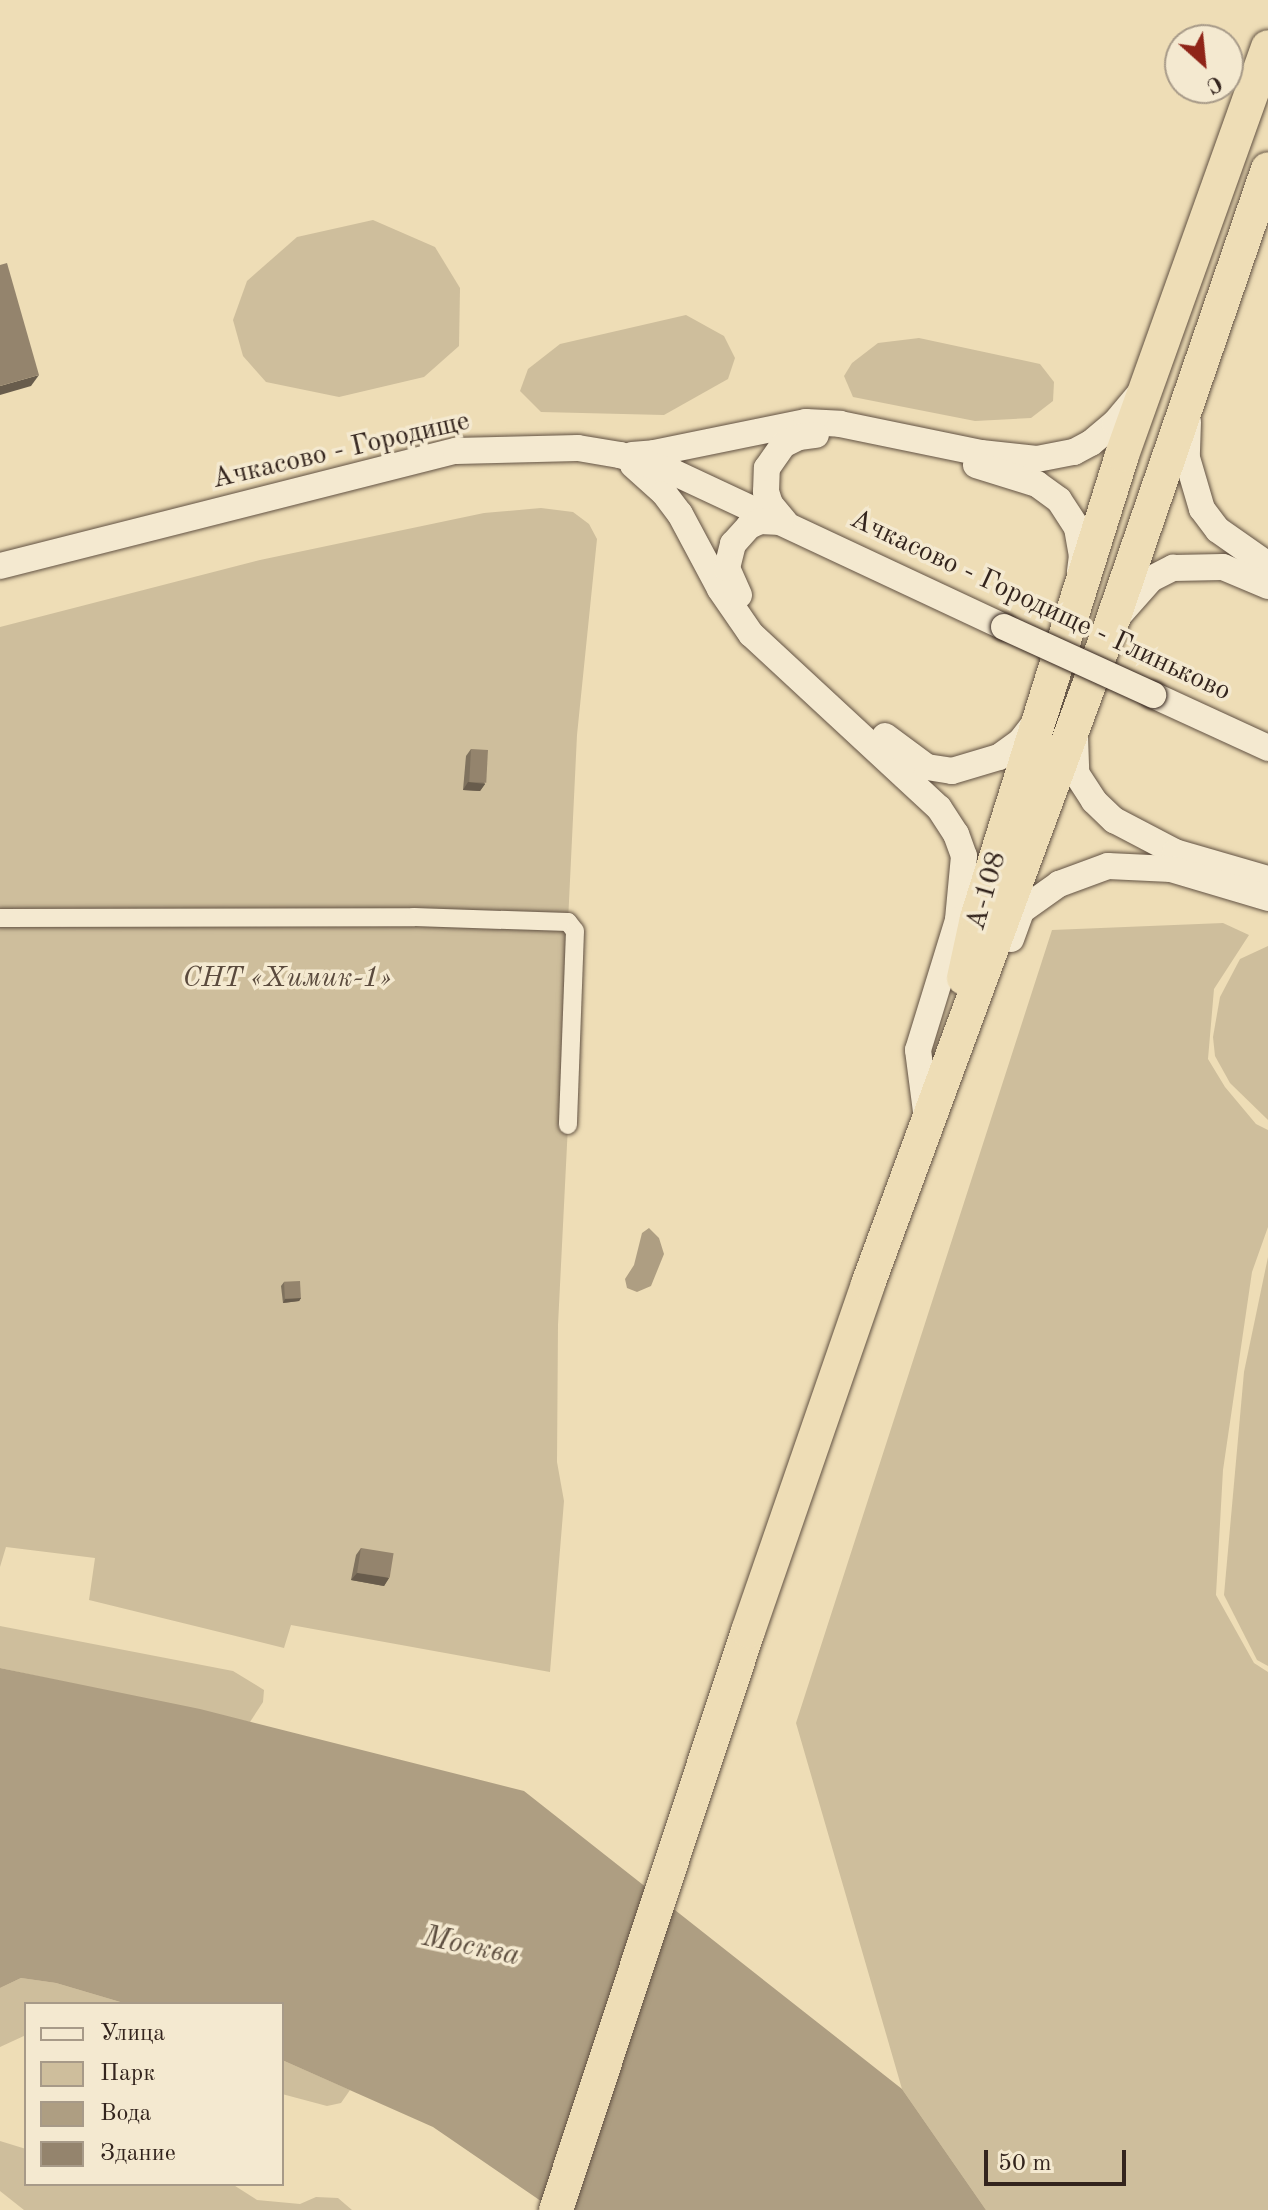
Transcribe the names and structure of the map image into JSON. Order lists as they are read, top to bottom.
{
  "streets": {
    "highway": ["А-108"],
    "street": ["Ачкасово - Городище", "Ачкасово - Городище - Глиньково"]
  },
  "crossings": [
    ["Ачкасово - Городище", "Ачкасово - Городище - Глиньково"]
  ],
  "water": ["Москва"],
  "parks": ["СНТ «Химик-1»"],
  "legend": [
    "Улица",
    "Парк",
    "Вода",
    "Здание"
  ],
  "scale_bar": "50 m",
  "north": "bottom right"
}
